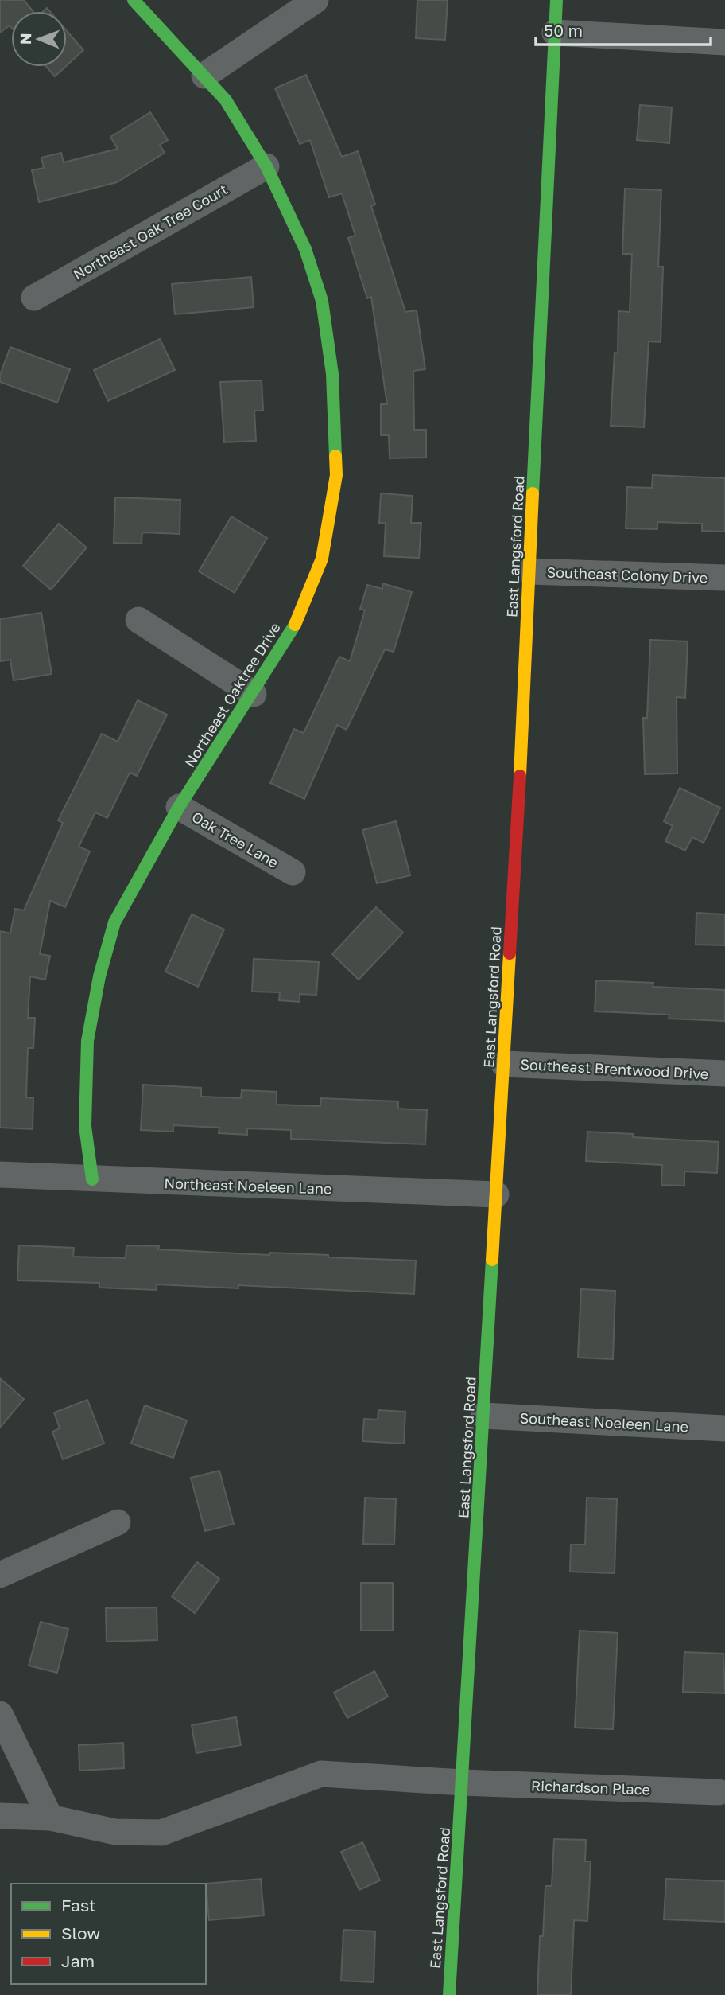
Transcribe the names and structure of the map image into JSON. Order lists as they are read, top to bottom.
{
  "streets": {
    "street": [
      "Northeast Oak Tree Court",
      "East Langsford Road",
      "Southeast Colony Drive",
      "Northeast Oaktree Drive",
      "Oak Tree Lane",
      "Southeast Brentwood Drive",
      "Northeast Noeleen Lane",
      "Southeast Noeleen Lane",
      "Richardson Place"
    ]
  },
  "crossings": [
    ["Northeast Oak Tree Court", "Northeast Oaktree Drive"],
    ["East Langsford Road", "Southeast Colony Drive"],
    ["East Langsford Road", "Southeast Brentwood Drive"],
    ["East Langsford Road", "Northeast Noeleen Lane"],
    ["East Langsford Road", "Southeast Noeleen Lane"],
    ["East Langsford Road", "Richardson Place"],
    ["Northeast Oaktree Drive", "Oak Tree Lane"],
    ["Northeast Oaktree Drive", "Northeast Noeleen Lane"]
  ],
  "legend": ["Fast", "Slow", "Jam"],
  "scale_bar": "50 m",
  "north": "left"
}
